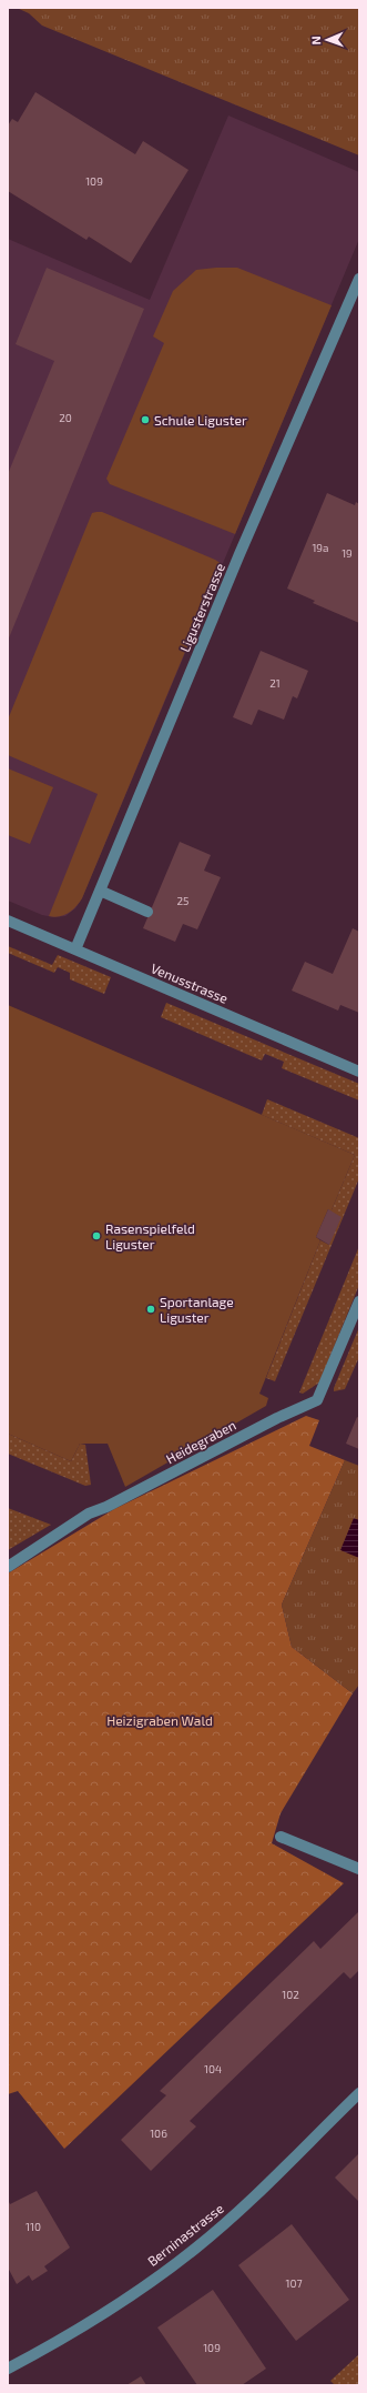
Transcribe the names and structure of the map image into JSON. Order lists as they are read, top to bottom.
{
  "streets": {
    "street": [
      "Ligusterstrasse",
      "Venusstrasse",
      "Heidegraben",
      "Berninastrasse"
    ]
  },
  "crossings": [
    ["Ligusterstrasse", "Venusstrasse"]
  ],
  "parks": ["Heizigraben Wald"],
  "places": ["Schule Liguster", "Rasenspielfeld Liguster", "Sportanlage Liguster"],
  "house_numbers": [
    "109",
    "20",
    "19a",
    "19",
    "21",
    "25",
    "102",
    "104",
    "106",
    "110",
    "107",
    "109"
  ],
  "north": "left"
}
